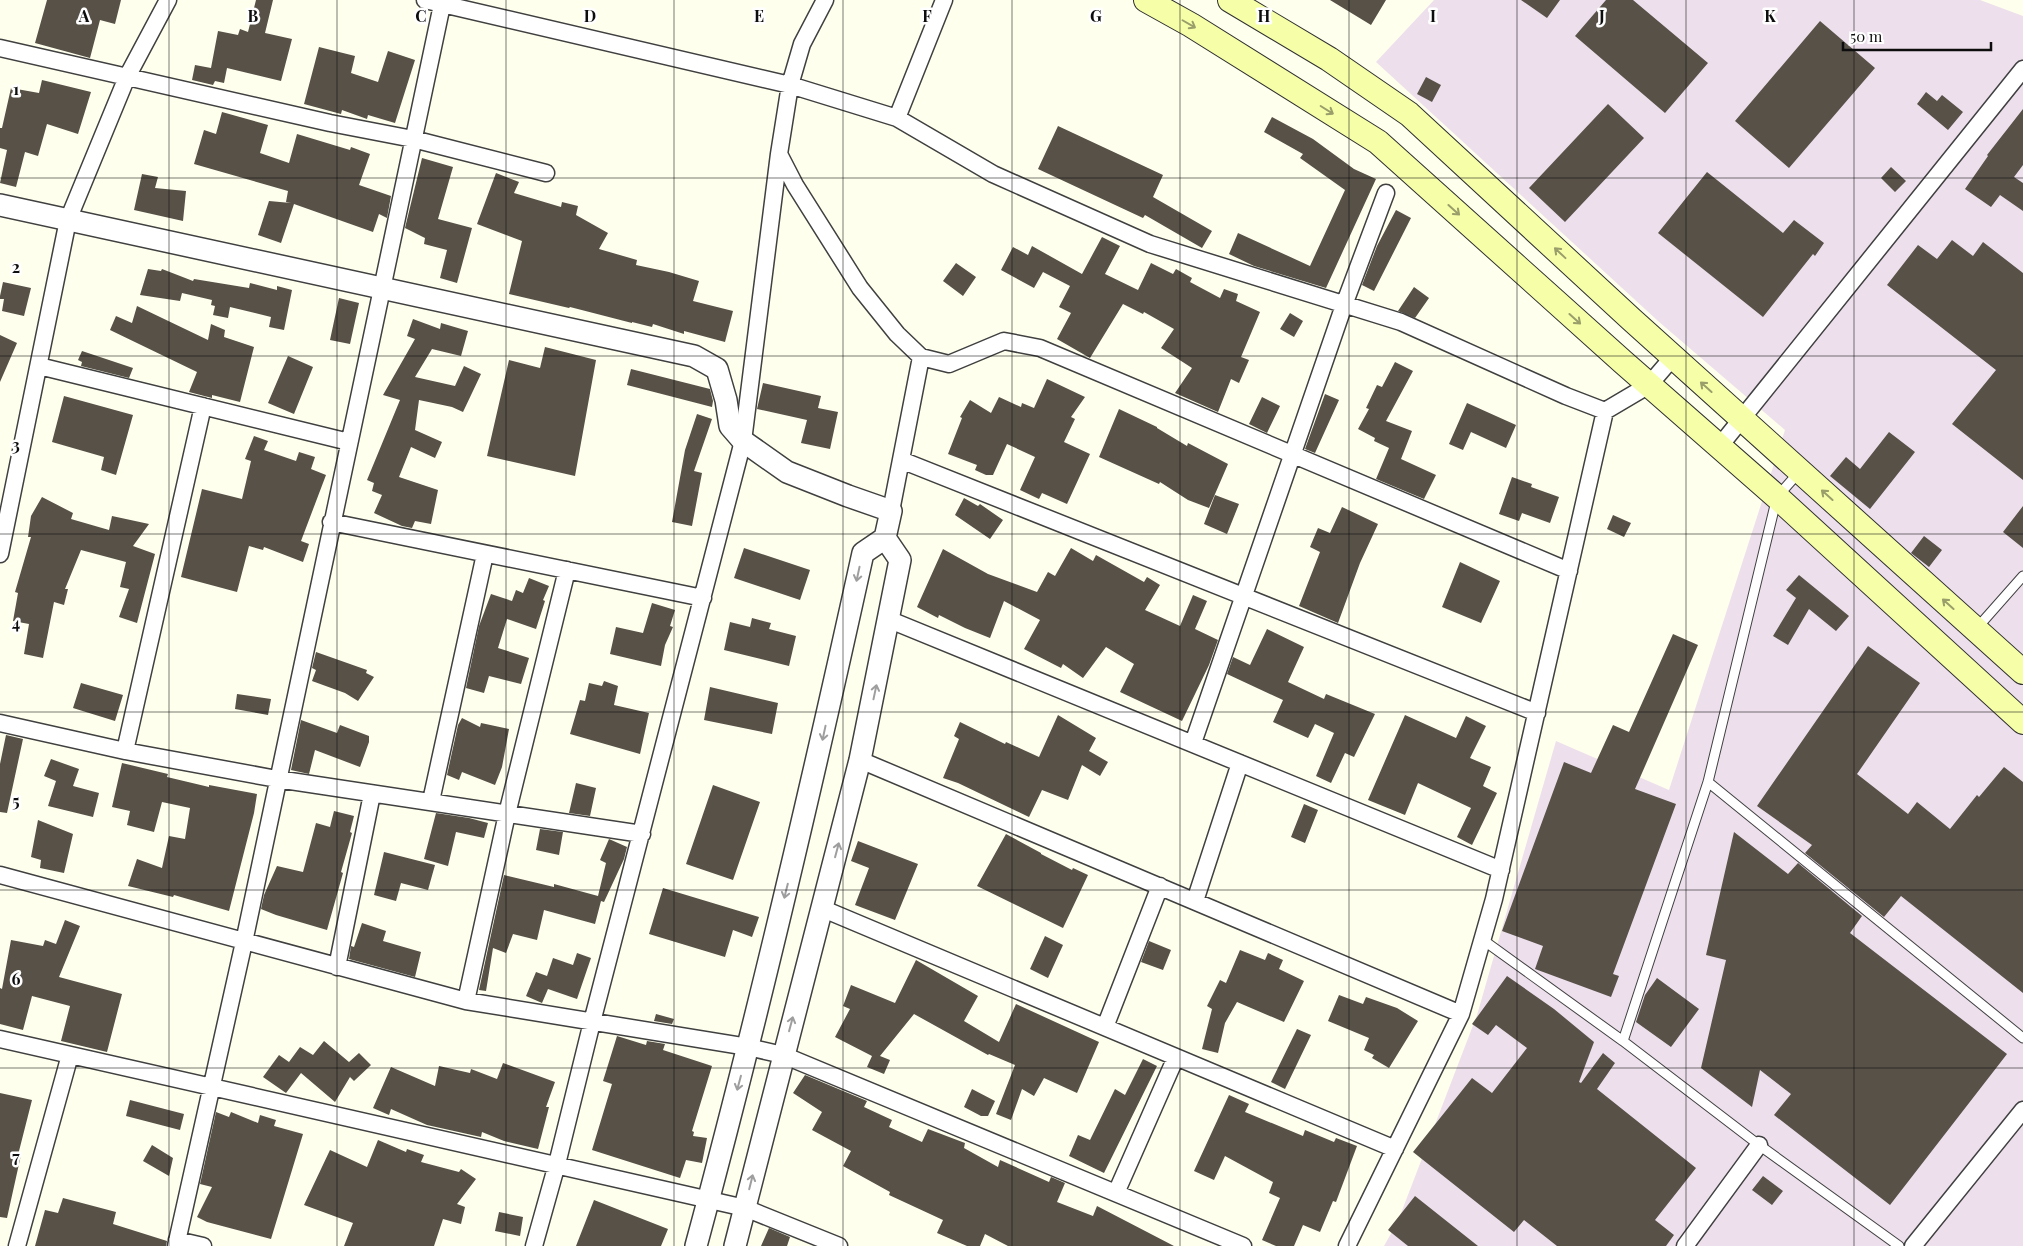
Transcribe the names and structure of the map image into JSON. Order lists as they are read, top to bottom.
{
  "scale_bar": "50 m",
  "grid": {
    "columns": [
      "A",
      "B",
      "C",
      "D",
      "E",
      "F",
      "G",
      "H",
      "I",
      "J",
      "K"
    ],
    "rows": [
      "1",
      "2",
      "3",
      "4",
      "5",
      "6",
      "7"
    ]
  }
}
